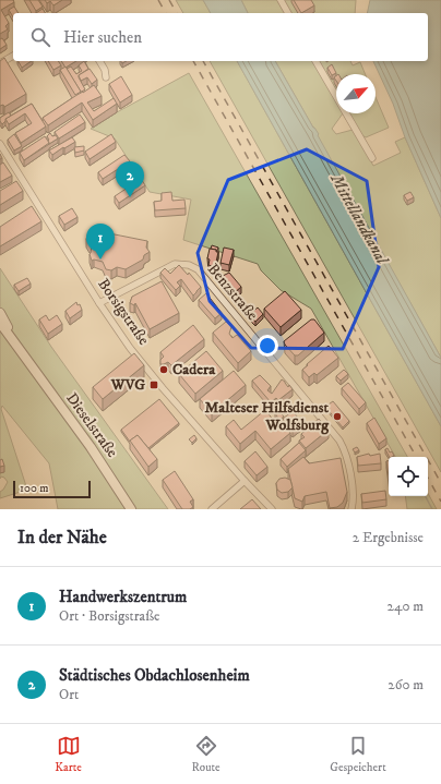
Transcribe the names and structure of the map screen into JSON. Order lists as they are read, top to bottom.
{
  "streets": {
    "main road": ["Dieselstraße"],
    "street": ["Benzstraße", "Borsigstraße"]
  },
  "crossings": [
    ["Benzstraße", "Borsigstraße"]
  ],
  "water": ["Mittellandkanal"],
  "places": {
    "other": ["Cadera", "Malteser Hilfsdienst Wolfsburg"],
    "transit": ["WVG"]
  },
  "scale_bar": "100 m",
  "north": "top right",
  "page": {
    "search": "Hier suchen",
    "pins": ["2", "1"],
    "scale": "100 m",
    "heading": ["In der Nähe", "2 Ergebnisse"],
    "list": [
      {
        "mark": "1",
        "name": "Handwerkszentrum",
        "note": "Ort · Borsigstraße",
        "value": "240 m"
      },
      {
        "mark": "2",
        "name": "Städtisches Obdachlosenheim",
        "note": "Ort",
        "value": "260 m"
      }
    ],
    "nav": ["Karte", "Route", "Gespeichert"]
  }
}
